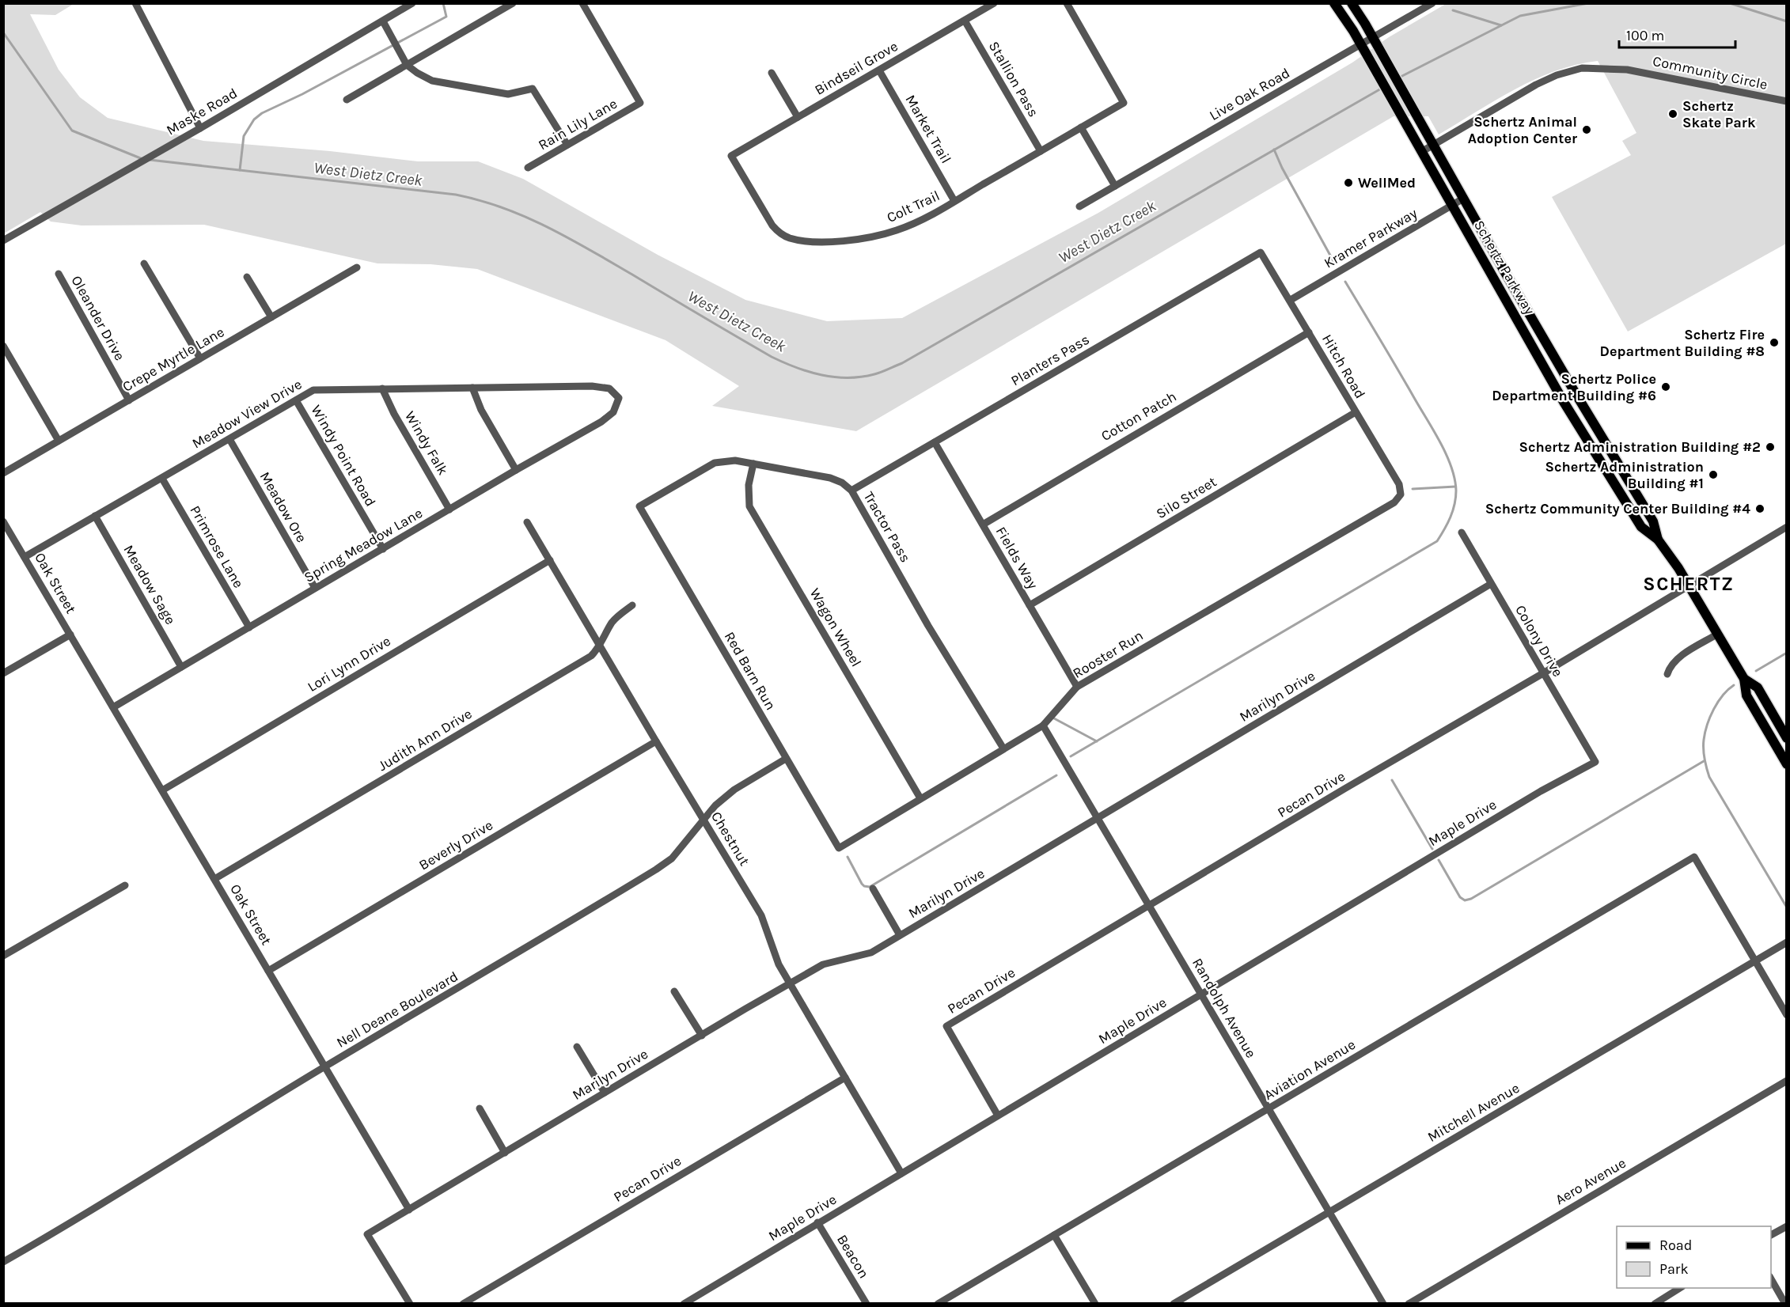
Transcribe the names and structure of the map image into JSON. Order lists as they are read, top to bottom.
{
  "streets": {
    "main road": ["Schertz Parkway"],
    "street": [
      "Bindseil Grove",
      "Community Circle",
      "Stallion Pass",
      "Live Oak Road",
      "Maske Road",
      "Rain Lily Lane",
      "Market Trail",
      "Colt Trail",
      "Kramer Parkway",
      "Oleander Drive",
      "Crepe Myrtle Lane",
      "Planters Pass",
      "Hitch Road",
      "Meadow View Drive",
      "Cotton Patch",
      "Windy Falk",
      "Windy Point Road",
      "Silo Street",
      "Meadow Ore",
      "Tractor Pass",
      "Spring Meadow Lane",
      "Primrose Lane",
      "Fields Way",
      "Oak Street",
      "Meadow Sage",
      "Wagon Wheel",
      "Colony Drive",
      "Rooster Run",
      "Lori Lynn Drive",
      "Red Barn Run",
      "Marilyn Drive",
      "Judith Ann Drive",
      "Pecan Drive",
      "Maple Drive",
      "Chestnut",
      "Beverly Drive",
      "Randolph Avenue",
      "Nell Deane Boulevard",
      "Aviation Avenue",
      "Mitchell Avenue",
      "Aero Avenue",
      "Beacon"
    ]
  },
  "crossings": [
    ["Bindseil Grove", "Stallion Pass"],
    ["Bindseil Grove", "Market Trail"],
    ["Bindseil Grove", "Colt Trail"],
    ["Community Circle", "Schertz Parkway"],
    ["Stallion Pass", "Colt Trail"],
    ["Live Oak Road", "Schertz Parkway"],
    ["Market Trail", "Colt Trail"],
    ["Kramer Parkway", "Schertz Parkway"],
    ["Kramer Parkway", "Hitch Road"],
    ["Schertz Parkway", "Pecan Drive"],
    ["Oleander Drive", "Crepe Myrtle Lane"],
    ["Planters Pass", "Hitch Road"],
    ["Planters Pass", "Tractor Pass"],
    ["Planters Pass", "Fields Way"],
    ["Hitch Road", "Cotton Patch"],
    ["Hitch Road", "Silo Street"],
    ["Hitch Road", "Rooster Run"],
    ["Meadow View Drive", "Windy Falk"],
    ["Meadow View Drive", "Windy Point Road"],
    ["Meadow View Drive", "Meadow Ore"],
    ["Meadow View Drive", "Spring Meadow Lane"],
    ["Meadow View Drive", "Primrose Lane"],
    ["Meadow View Drive", "Oak Street"],
    ["Meadow View Drive", "Meadow Sage"],
    ["Cotton Patch", "Fields Way"],
    ["Windy Falk", "Spring Meadow Lane"],
    ["Windy Point Road", "Spring Meadow Lane"],
    ["Silo Street", "Fields Way"],
    ["Meadow Ore", "Spring Meadow Lane"],
    ["Tractor Pass", "Wagon Wheel"],
    ["Tractor Pass", "Rooster Run"],
    ["Tractor Pass", "Red Barn Run"],
    ["Spring Meadow Lane", "Primrose Lane"],
    ["Spring Meadow Lane", "Oak Street"],
    ["Spring Meadow Lane", "Meadow Sage"],
    ["Fields Way", "Rooster Run"],
    ["Oak Street", "Lori Lynn Drive"],
    ["Oak Street", "Marilyn Drive"],
    ["Oak Street", "Judith Ann Drive"],
    ["Oak Street", "Beverly Drive"],
    ["Oak Street", "Nell Deane Boulevard"],
    ["Wagon Wheel", "Rooster Run"],
    ["Colony Drive", "Marilyn Drive"],
    ["Colony Drive", "Pecan Drive"],
    ["Colony Drive", "Maple Drive"],
    ["Rooster Run", "Red Barn Run"],
    ["Rooster Run", "Randolph Avenue"],
    ["Lori Lynn Drive", "Chestnut"],
    ["Red Barn Run", "Nell Deane Boulevard"],
    ["Marilyn Drive", "Chestnut"],
    ["Marilyn Drive", "Randolph Avenue"],
    ["Judith Ann Drive", "Chestnut"],
    ["Pecan Drive", "Maple Drive"],
    ["Pecan Drive", "Chestnut"],
    ["Pecan Drive", "Randolph Avenue"],
    ["Maple Drive", "Chestnut"],
    ["Maple Drive", "Randolph Avenue"],
    ["Maple Drive", "Beacon"],
    ["Chestnut", "Beverly Drive"],
    ["Chestnut", "Nell Deane Boulevard"],
    ["Randolph Avenue", "Aviation Avenue"],
    ["Randolph Avenue", "Mitchell Avenue"],
    ["Aviation Avenue", "Mitchell Avenue"]
  ],
  "districts": ["SCHERTZ"],
  "water": ["West Dietz Creek"],
  "places": [
    "Schertz Skate Park",
    "Schertz Animal Adoption Center",
    "WellMed",
    "Schertz Fire Department Building #8",
    "Schertz Police Department Building #6",
    "Schertz Administration Building #2",
    "Schertz Administration Building #1",
    "Schertz Community Center Building #4"
  ],
  "legend": ["Road", "Park"],
  "scale_bar": "100 m"
}
